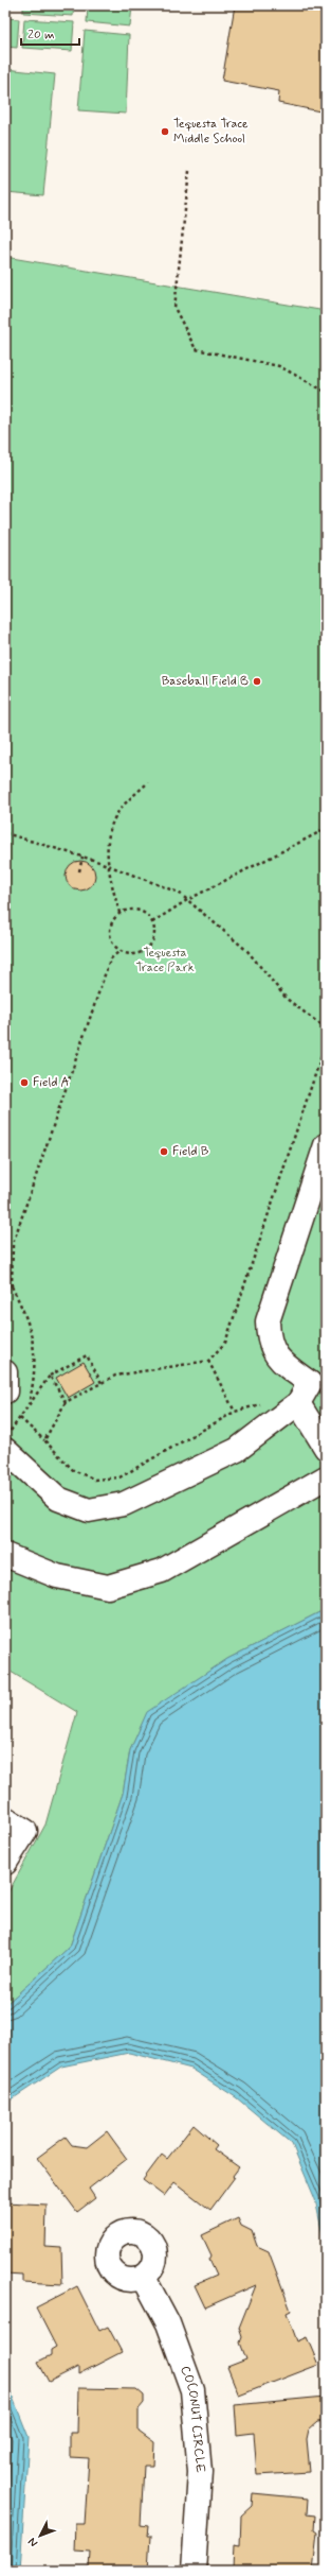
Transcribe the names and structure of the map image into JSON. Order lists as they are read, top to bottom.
{
  "streets": {
    "street": ["COCONUT CIRCLE"]
  },
  "parks": ["Tequesta Trace Park"],
  "places": [
    "Tequesta Trace Middle School",
    "Baseball Field B",
    "Field A",
    "Field B"
  ],
  "scale_bar": "20 m",
  "north": "bottom left"
}
